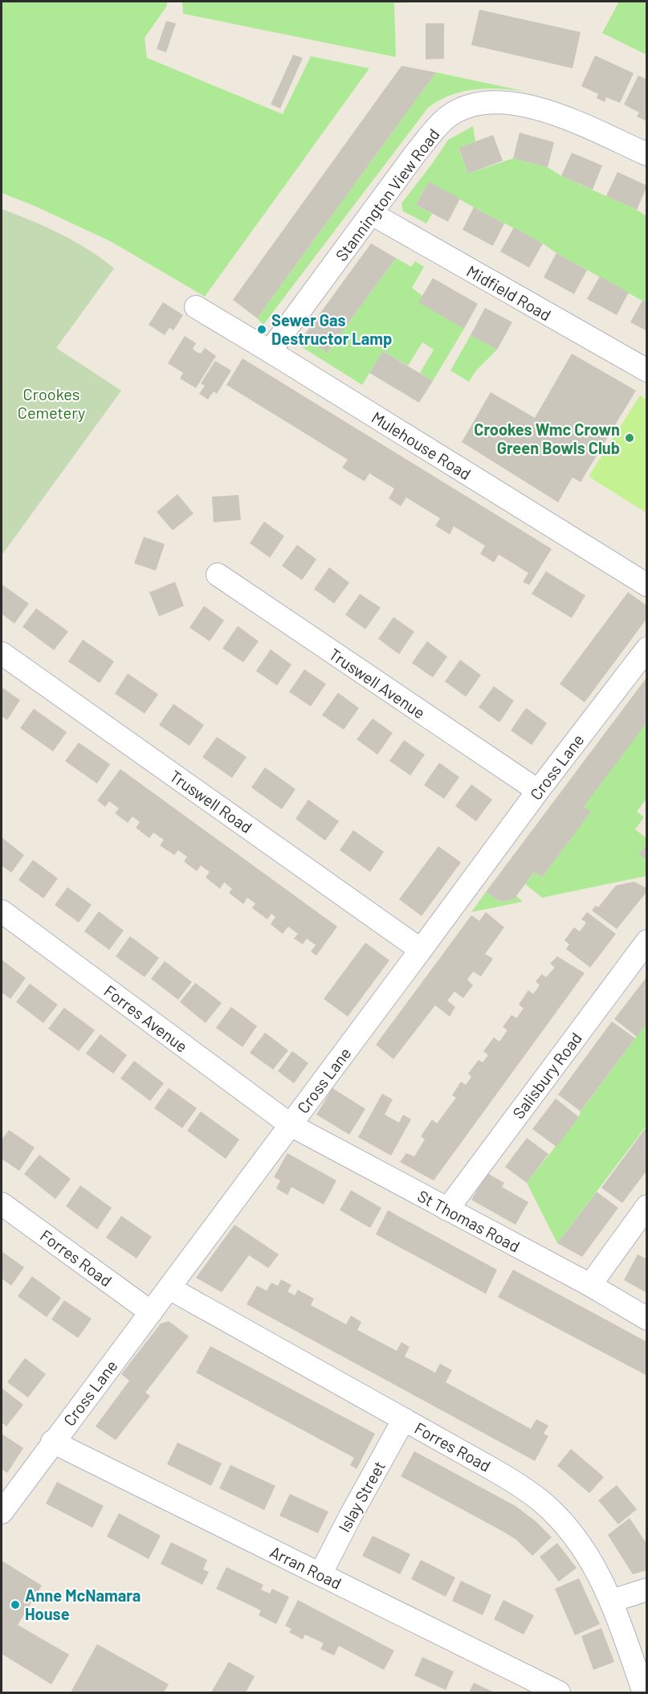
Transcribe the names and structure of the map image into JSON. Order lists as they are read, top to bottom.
{
  "streets": {
    "street": [
      "Stannington View Road",
      "Midfield Road",
      "Mulehouse Road",
      "Truswell Avenue",
      "Cross Lane",
      "Truswell Road",
      "Forres Avenue",
      "Salisbury Road",
      "St Thomas Road",
      "Forres Road",
      "Islay Street",
      "Arran Road"
    ]
  },
  "crossings": [
    ["Stannington View Road", "Midfield Road"],
    ["Stannington View Road", "Mulehouse Road"],
    ["Truswell Avenue", "Cross Lane"],
    ["Cross Lane", "Truswell Road"],
    ["Cross Lane", "Forres Avenue"],
    ["Cross Lane", "St Thomas Road"],
    ["Cross Lane", "Forres Road"],
    ["Cross Lane", "Arran Road"],
    ["Forres Avenue", "St Thomas Road"],
    ["Salisbury Road", "St Thomas Road"],
    ["Forres Road", "Islay Street"],
    ["Islay Street", "Arran Road"]
  ],
  "parks": ["Crookes Cemetery"],
  "places": ["Sewer Gas Destructor Lamp", "Crookes Wmc Crown Green Bowls Club", "Anne McNamara House"]
}
